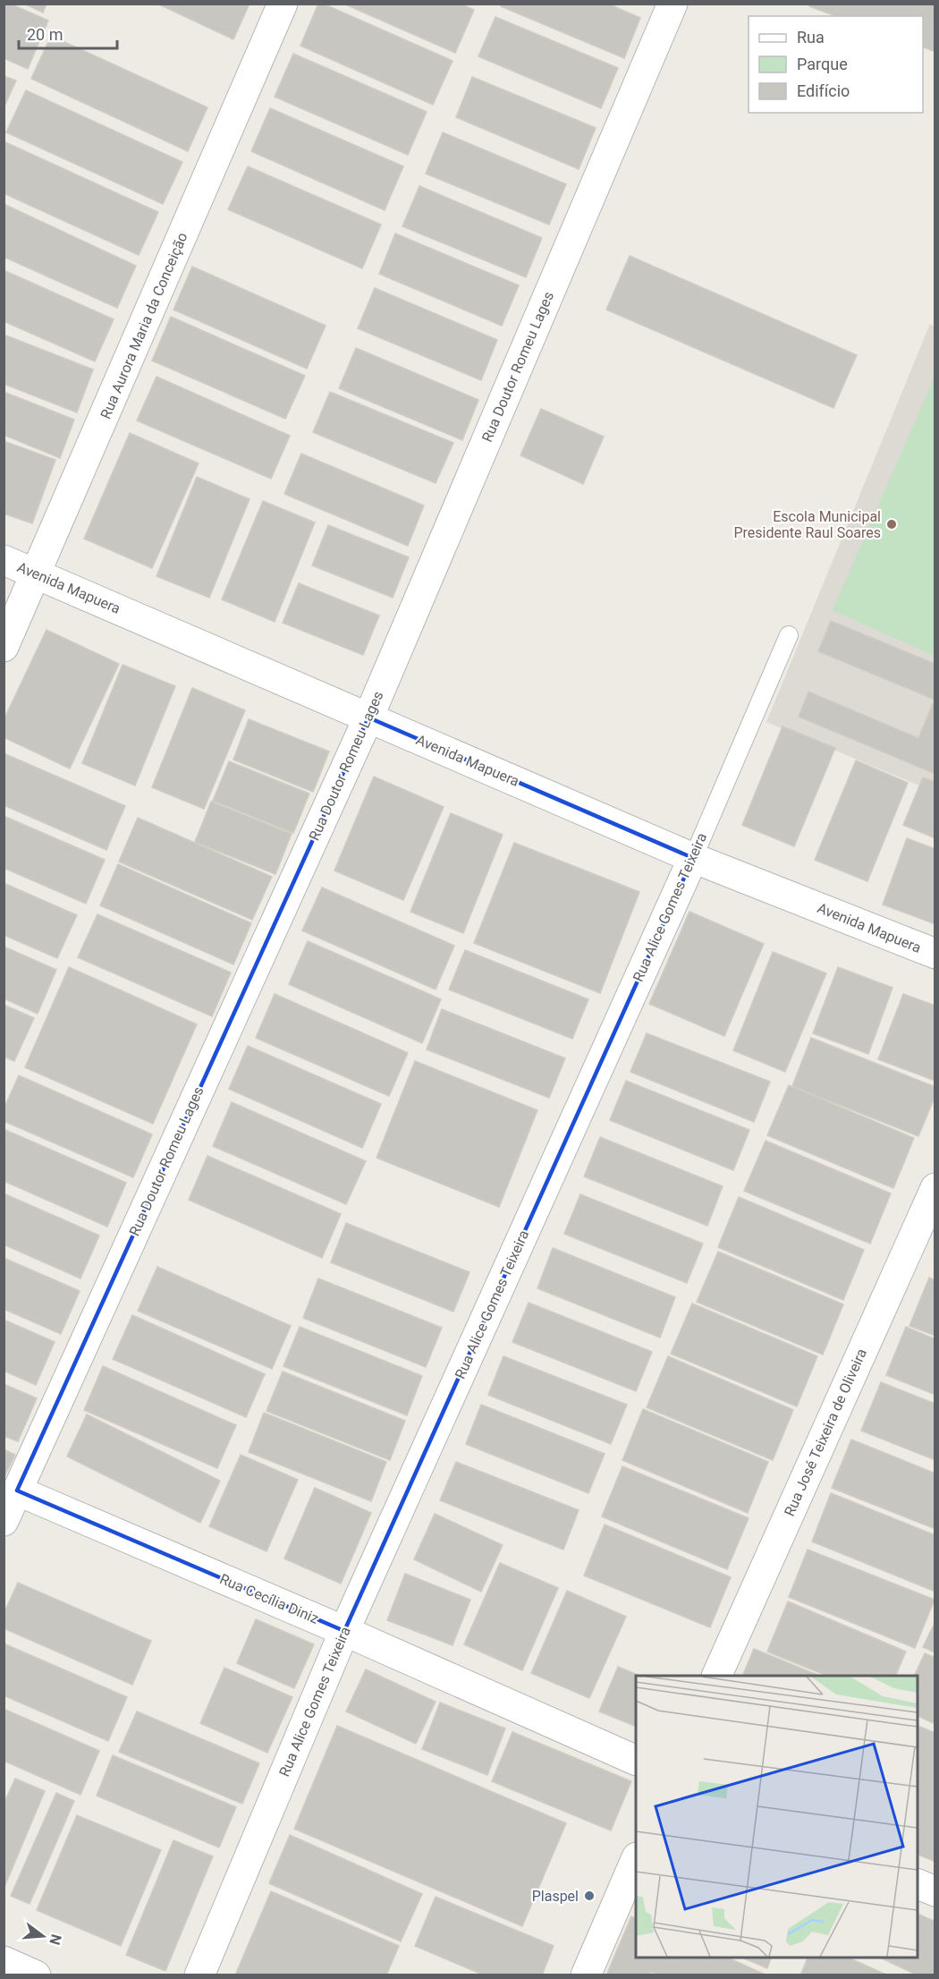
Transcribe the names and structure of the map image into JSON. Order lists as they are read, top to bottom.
{
  "streets": {
    "street": [
      "Rua Aurora Maria da Conceição",
      "Rua Doutor Romeu Lages",
      "Avenida Mapuera",
      "Rua Alice Gomes Teixeira",
      "Rua José Teixeira de Oliveira",
      "Rua Cecília Diniz"
    ]
  },
  "crossings": [
    ["Rua Aurora Maria da Conceição", "Avenida Mapuera"],
    ["Rua Doutor Romeu Lages", "Avenida Mapuera"],
    ["Rua Doutor Romeu Lages", "Rua Cecília Diniz"],
    ["Avenida Mapuera", "Rua Alice Gomes Teixeira"],
    ["Rua Alice Gomes Teixeira", "Rua Cecília Diniz"]
  ],
  "places": ["Escola Municipal Presidente Raul Soares", "Plaspel"],
  "legend": ["Rua", "Parque", "Edifício"],
  "scale_bar": "20 m",
  "north": "right"
}
